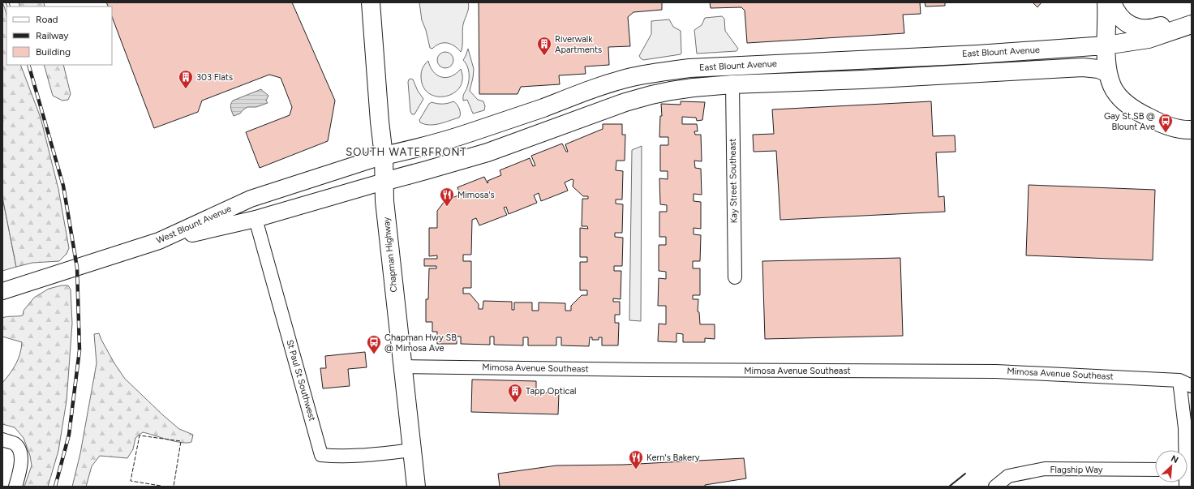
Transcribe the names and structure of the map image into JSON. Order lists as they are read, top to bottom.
{
  "streets": {
    "main road": ["East Blount Avenue", "Chapman Highway"],
    "street": [
      "Kay Street Southeast",
      "West Blount Avenue",
      "Mimosa Avenue Southeast",
      "St Paul St Southwest",
      "Flagship Way"
    ]
  },
  "crossings": [
    ["East Blount Avenue", "West Blount Avenue"],
    ["East Blount Avenue", "Chapman Highway"],
    ["West Blount Avenue", "Chapman Highway"],
    ["Chapman Highway", "Mimosa Avenue Southeast"],
    ["Chapman Highway", "St Paul St Southwest"]
  ],
  "districts": ["SOUTH WATERFRONT"],
  "places": {
    "building": ["Riverwalk Apartments", "303 Flats", "Tapp Optical"],
    "bus stop": ["Gay St SB @ Blount Ave", "Chapman Hwy SB @ Mimosa Ave"],
    "restaurant": ["Mimosa's", "Kern's Bakery"]
  },
  "legend": ["Road", "Railway", "Building"],
  "north": "top right"
}
